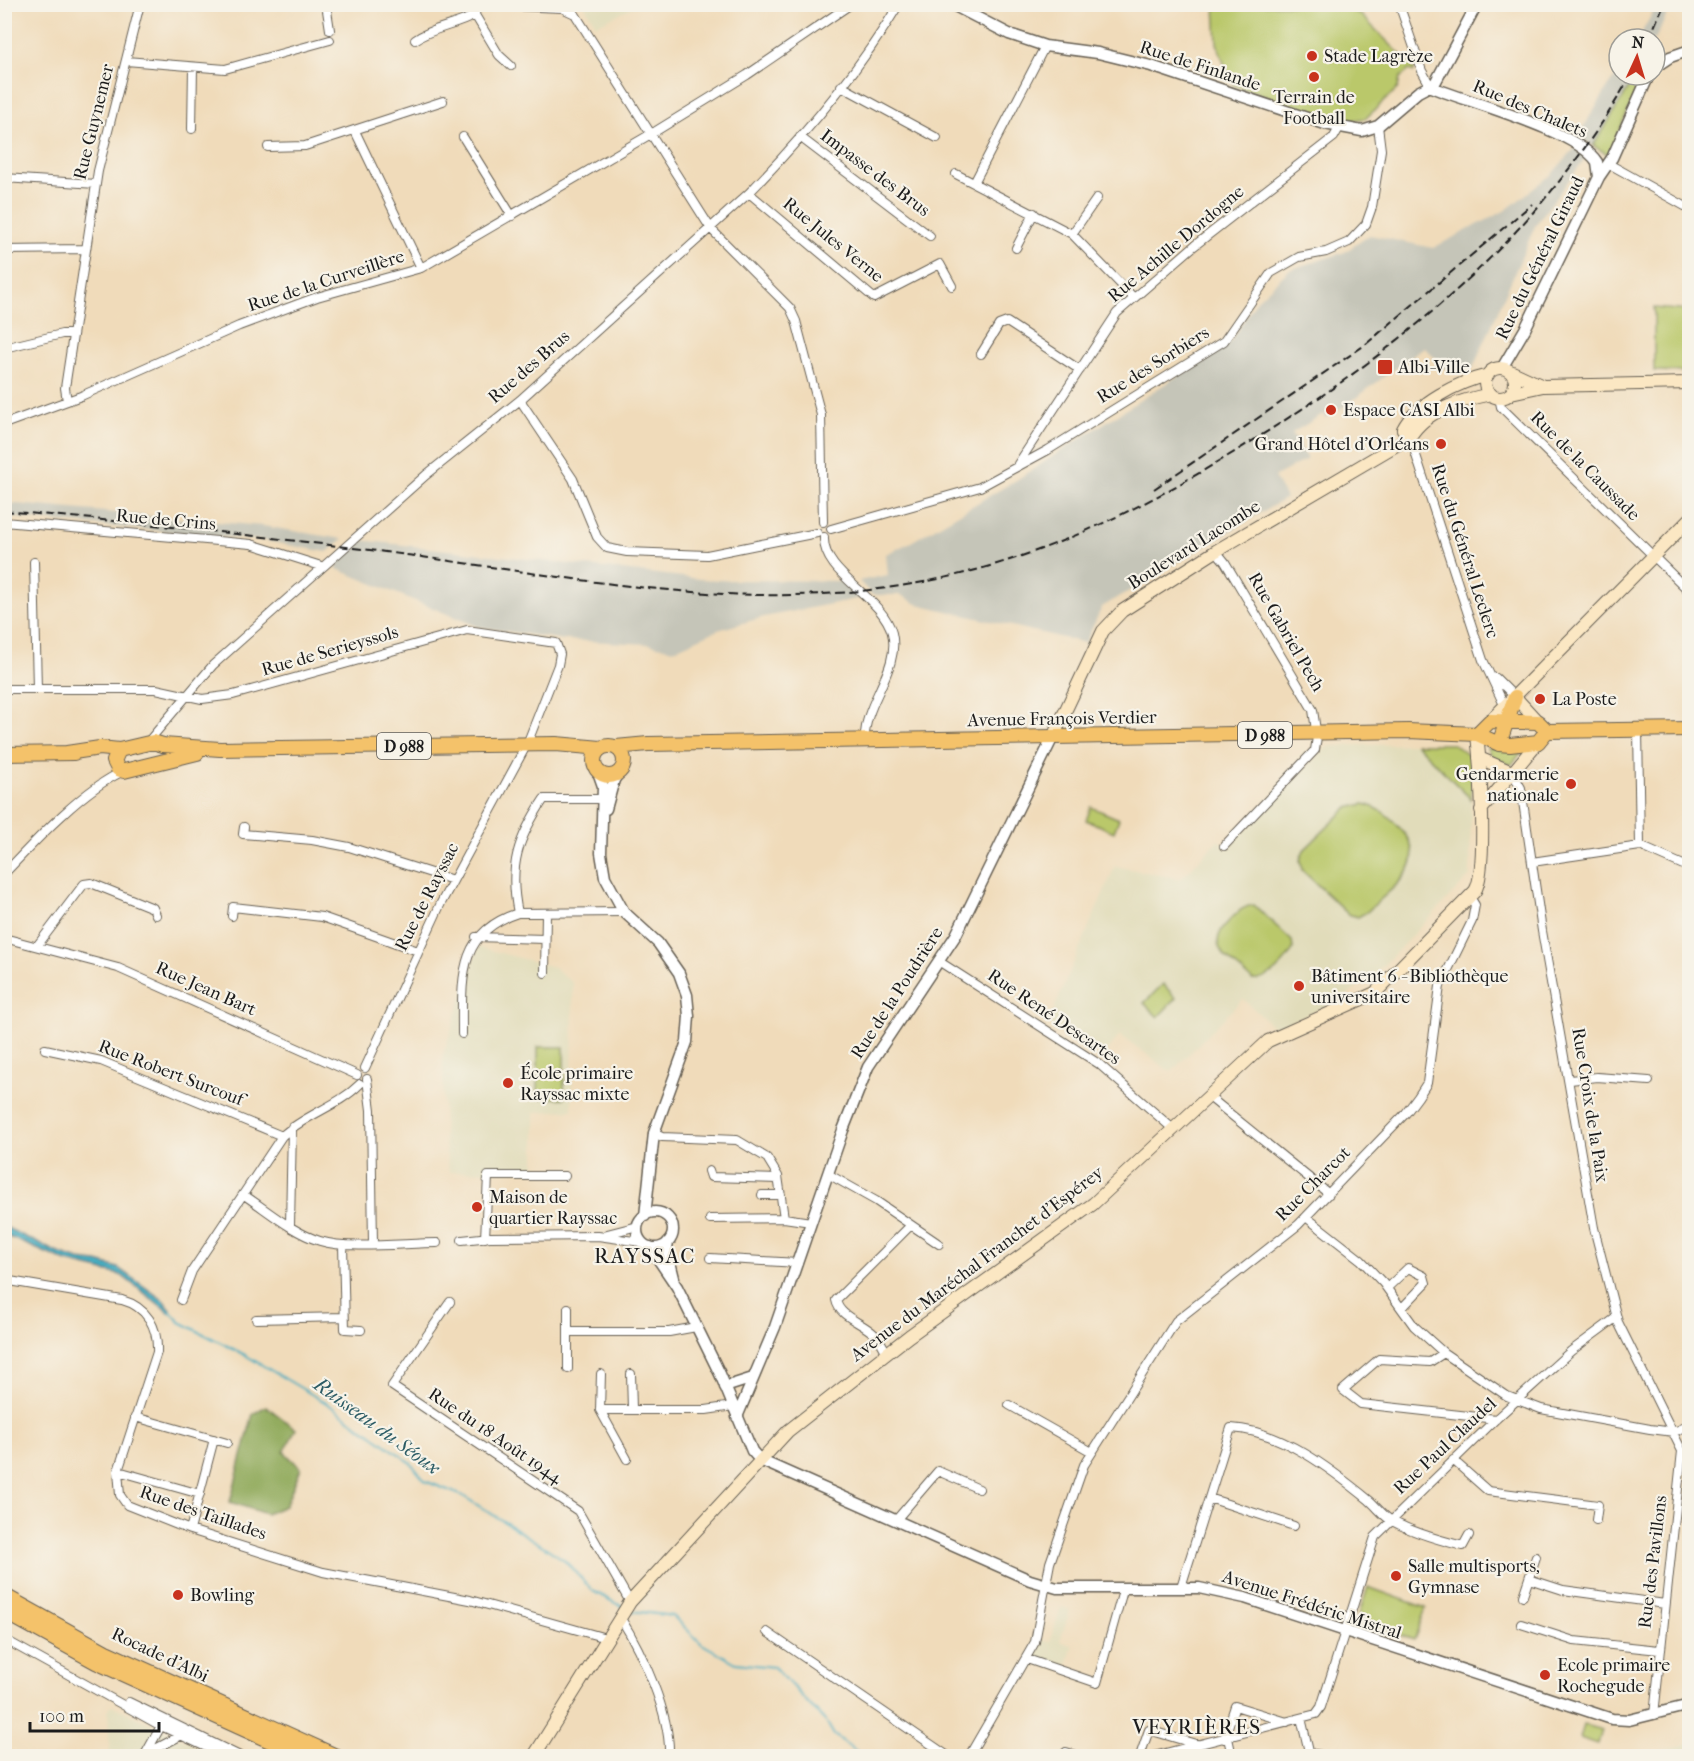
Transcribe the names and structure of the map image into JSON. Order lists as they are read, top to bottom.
{
  "streets": {
    "highway": ["Rocade d'Albi"],
    "main road": [
      "Boulevard Lacombe",
      "Avenue François Verdier",
      "D 988",
      "Avenue du Maréchal Franchet d'Espérey"
    ],
    "street": [
      "Rue de Finlande",
      "Rue des Chalets",
      "Rue Guynemer",
      "Impasse des Brus",
      "Rue Jules Verne",
      "Rue Achille Dordogne",
      "Rue du Général Giraud",
      "Rue de la Curveillère",
      "Rue des Sorbiers",
      "Rue des Brus",
      "Rue de la Caussade",
      "Rue de Crins",
      "Rue du Général Leclerc",
      "Rue Gabriel Pech",
      "Rue de Serieyssols",
      "Rue de Rayssac",
      "Rue Jean Bart",
      "Rue de la Poudrière",
      "Rue René Descartes",
      "Rue Robert Surcouf",
      "Rue Croix de la Paix",
      "Rue Charcot",
      "Rue du 18 Août 1944",
      "Rue Paul Claudel",
      "Rue des Taillades",
      "Rue des Pavillons",
      "Avenue Frédéric Mistral"
    ]
  },
  "crossings": [
    ["Rue de Finlande", "Rue Achille Dordogne"],
    ["Rue de Finlande", "Rue des Sorbiers"],
    ["Rue des Chalets", "Rue du Général Giraud"],
    ["Rue Guynemer", "Rue de la Curveillère"],
    ["Impasse des Brus", "Rue des Brus"],
    ["Rue Jules Verne", "Rue des Brus"],
    ["Rue Achille Dordogne", "Rue des Sorbiers"],
    ["Rue du Général Giraud", "Rue de la Caussade"],
    ["Rue du Général Giraud", "Boulevard Lacombe"],
    ["Rue des Brus", "Rue de Crins"],
    ["Rue des Brus", "Rue de Serieyssols"],
    ["Rue des Brus", "D 988"],
    ["Rue de la Caussade", "Boulevard Lacombe"],
    ["Boulevard Lacombe", "Rue du Général Leclerc"],
    ["Boulevard Lacombe", "Rue Gabriel Pech"],
    ["Boulevard Lacombe", "Avenue François Verdier"],
    ["Boulevard Lacombe", "Rue de la Poudrière"],
    ["Rue Gabriel Pech", "Avenue François Verdier"],
    ["Rue de Serieyssols", "D 988"],
    ["Rue de Serieyssols", "Rue de Rayssac"],
    ["Avenue François Verdier", "D 988"],
    ["Avenue François Verdier", "Rue de la Poudrière"],
    ["Avenue François Verdier", "Avenue du Maréchal Franchet d'Espérey"],
    ["D 988", "Rue de Rayssac"],
    ["Rue de Rayssac", "Rue Jean Bart"],
    ["Rue de la Poudrière", "Rue René Descartes"],
    ["Rue René Descartes", "Avenue du Maréchal Franchet d'Espérey"],
    ["Rue Croix de la Paix", "Rue Paul Claudel"],
    ["Rue Croix de la Paix", "Rue des Pavillons"],
    ["Rue Charcot", "Avenue du Maréchal Franchet d'Espérey"],
    ["Rue Charcot", "Avenue Frédéric Mistral"],
    ["Avenue du Maréchal Franchet d'Espérey", "Rue du 18 Août 1944"],
    ["Avenue du Maréchal Franchet d'Espérey", "Rue des Taillades"],
    ["Avenue du Maréchal Franchet d'Espérey", "Avenue Frédéric Mistral"],
    ["Rue Paul Claudel", "Avenue Frédéric Mistral"],
    ["Rue des Pavillons", "Avenue Frédéric Mistral"]
  ],
  "districts": ["RAYSSAC", "VEYRIÈRES"],
  "water": ["Ruisseau du Séoux"],
  "places": {
    "other": [
      "Stade Lagrèze",
      "Terrain de Football",
      "Espace CASI Albi",
      "Grand Hôtel d'Orléans",
      "La Poste",
      "Gendarmerie nationale",
      "Bâtiment 6 - Bibliothèque universitaire",
      "École primaire Rayssac mixte",
      "Maison de quartier Rayssac",
      "Salle multisports, Gymnase",
      "Bowling",
      "Ecole primaire Rochegude"
    ],
    "transit": ["Albi-Ville"]
  },
  "scale_bar": "100 m",
  "north": "top"
}
